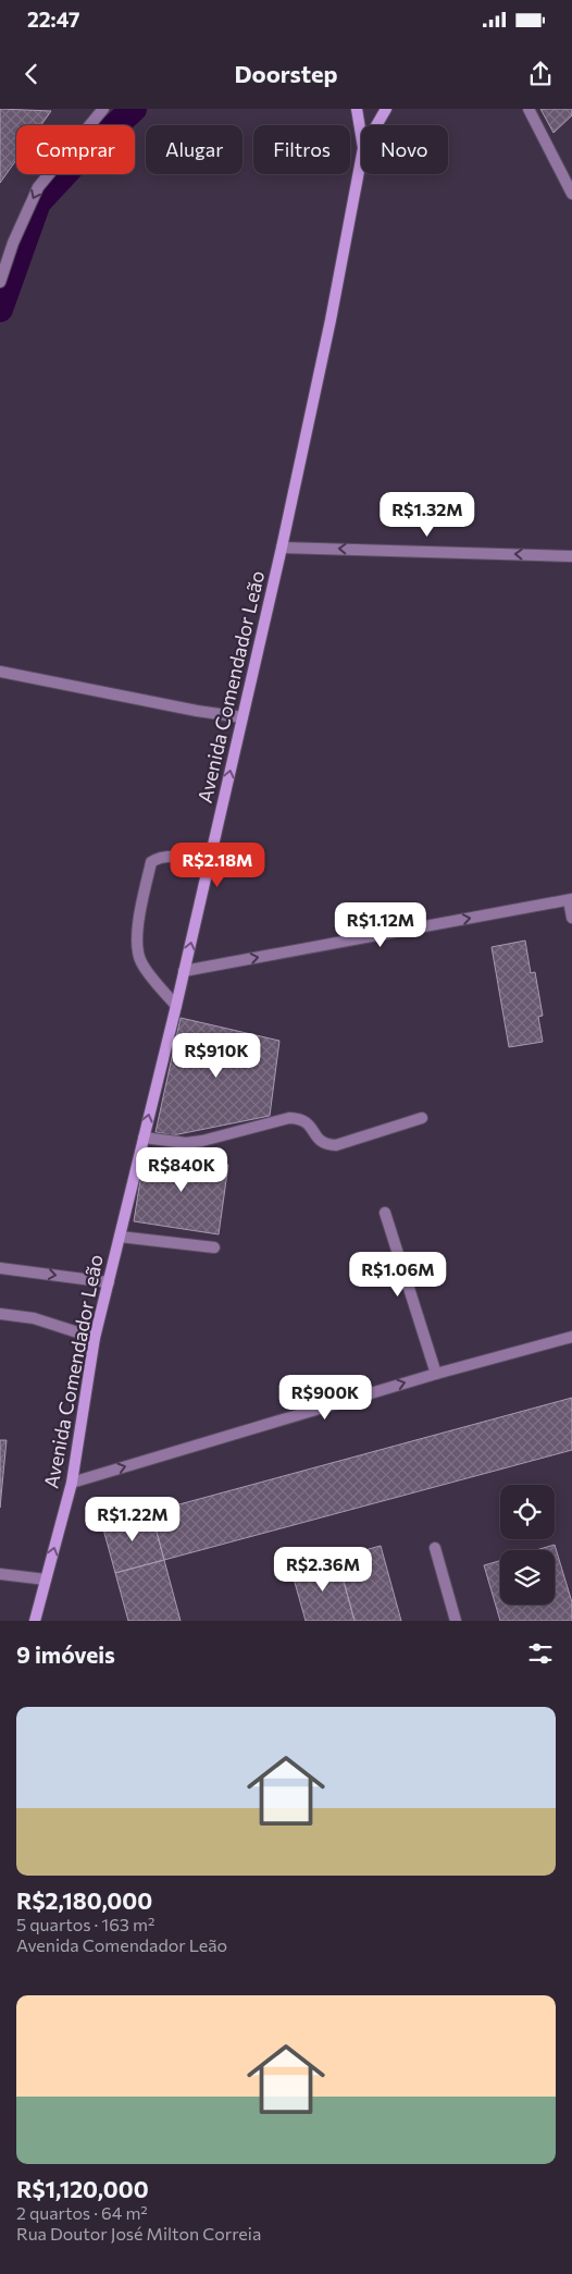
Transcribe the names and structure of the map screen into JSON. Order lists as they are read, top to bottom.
{
  "streets": {
    "main road": ["Avenida Comendador Leão"]
  },
  "page": {
    "status": "22:47",
    "header": "Doorstep",
    "chip": [
      "Comprar",
      "Alugar",
      "Filtros",
      "Novo"
    ],
    "price": [
      "R$1.32M",
      "R$2.18M",
      "R$1.12M",
      "R$910K",
      "R$840K",
      "R$1.06M",
      "R$900K",
      "R$1.22M",
      "R$2.36M"
    ],
    "heading": "9 imóveis",
    "list": [
      {
        "name": "R$2,180,000",
        "note": "5 quartos · 163 m² · Avenida Comendador Leão"
      },
      {
        "name": "R$1,120,000",
        "note": "2 quartos · 64 m² · Rua Doutor José Milton Correia"
      }
    ]
  }
}
